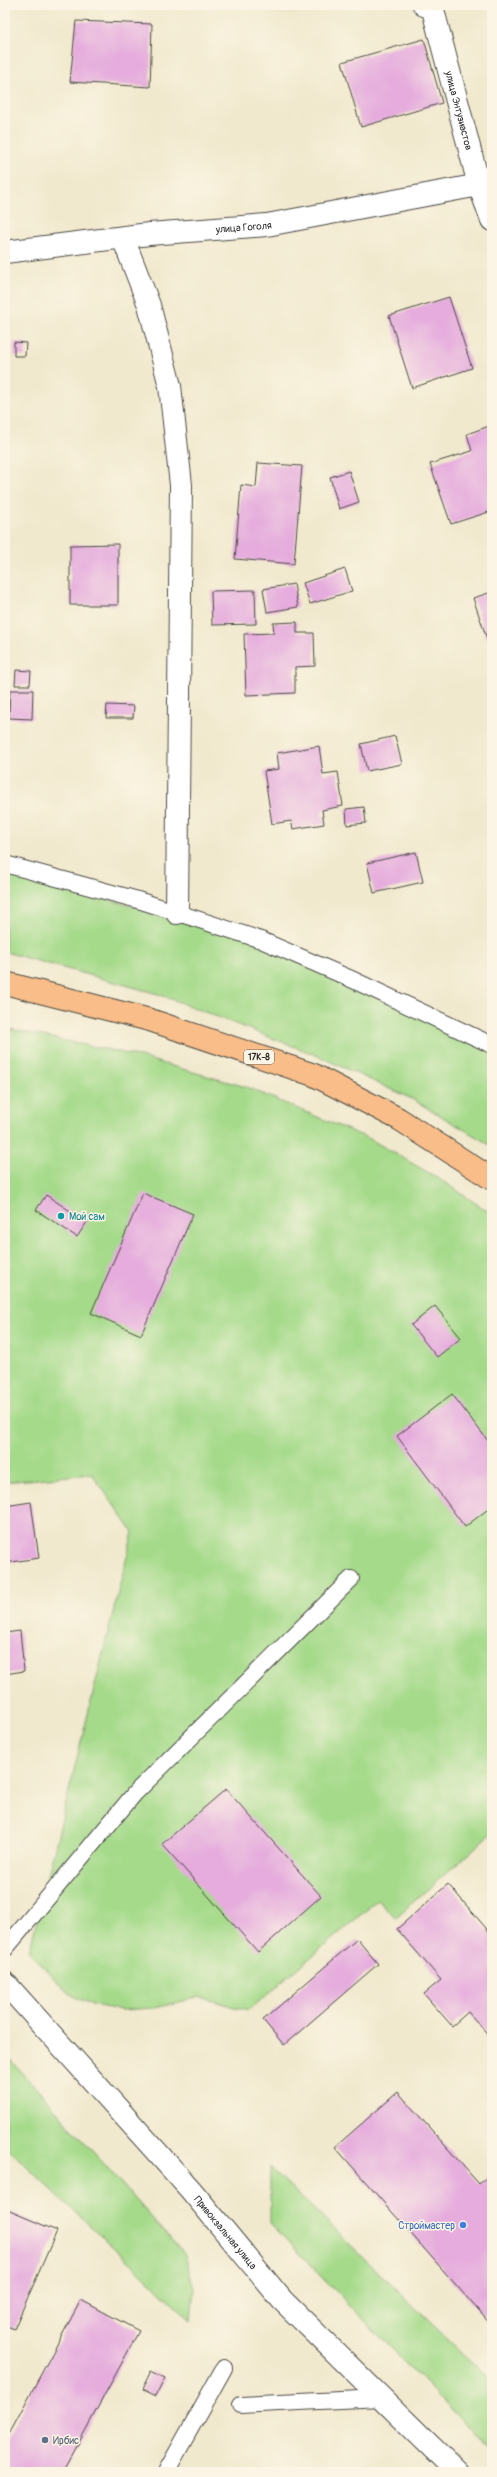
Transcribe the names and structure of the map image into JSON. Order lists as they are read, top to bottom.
{
  "streets": {
    "main road": ["17К-8"],
    "street": ["улица Энтузиастов", "улица Гоголя", "Привокзальная улица"]
  },
  "crossings": [
    ["улица Энтузиастов", "улица Гоголя"]
  ],
  "places": ["Мой сам", "Строймастер", "Ирбис"]
}
